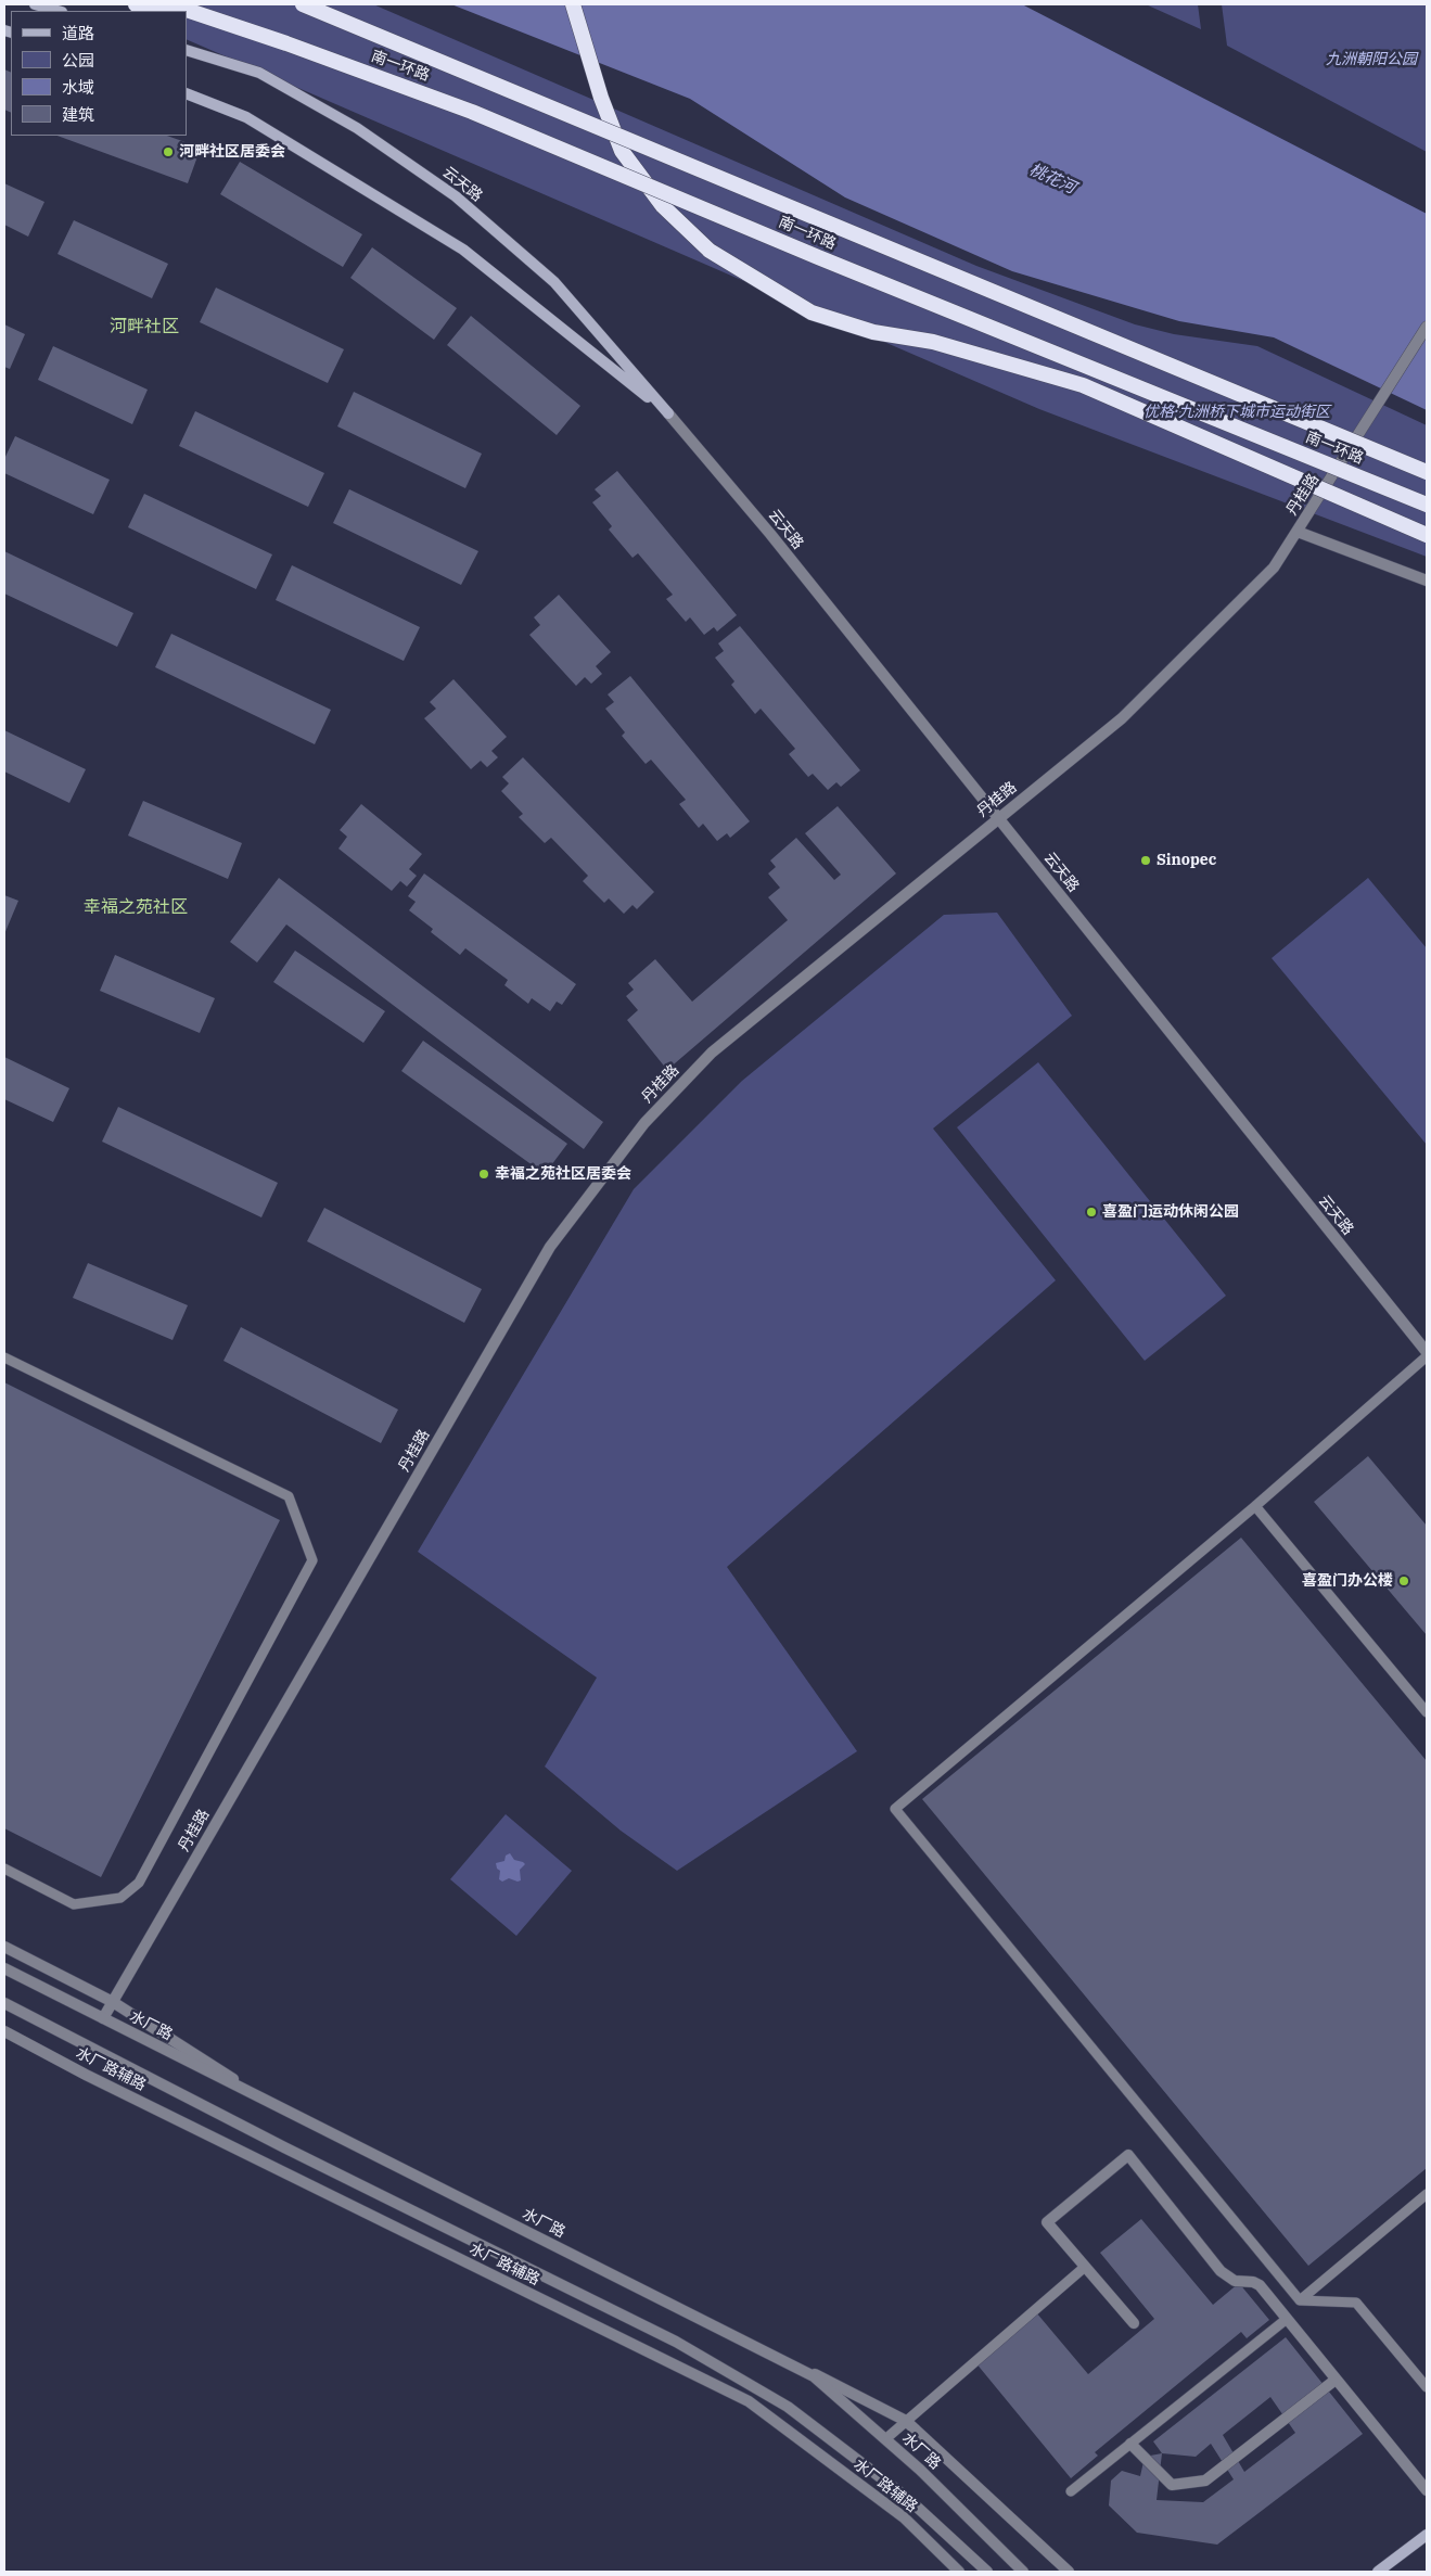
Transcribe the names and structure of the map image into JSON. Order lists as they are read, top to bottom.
{
  "streets": {
    "highway": ["南一环路"],
    "main road": ["云天路"],
    "street": ["丹桂路", "水厂路", "水厂路辅路"]
  },
  "crossings": [
    ["云天路", "丹桂路"],
    ["丹桂路", "水厂路"]
  ],
  "districts": ["河畔社区", "幸福之苑社区"],
  "water": ["桃花河"],
  "parks": ["九洲朝阳公园", "优格·九洲桥下城市运动街区"],
  "places": [
    "河畔社区居委会",
    "Sinopec",
    "幸福之苑社区居委会",
    "喜盈门运动休闲公园",
    "喜盈门办公楼"
  ],
  "legend": [
    "道路",
    "公园",
    "水域",
    "建筑"
  ]
}
